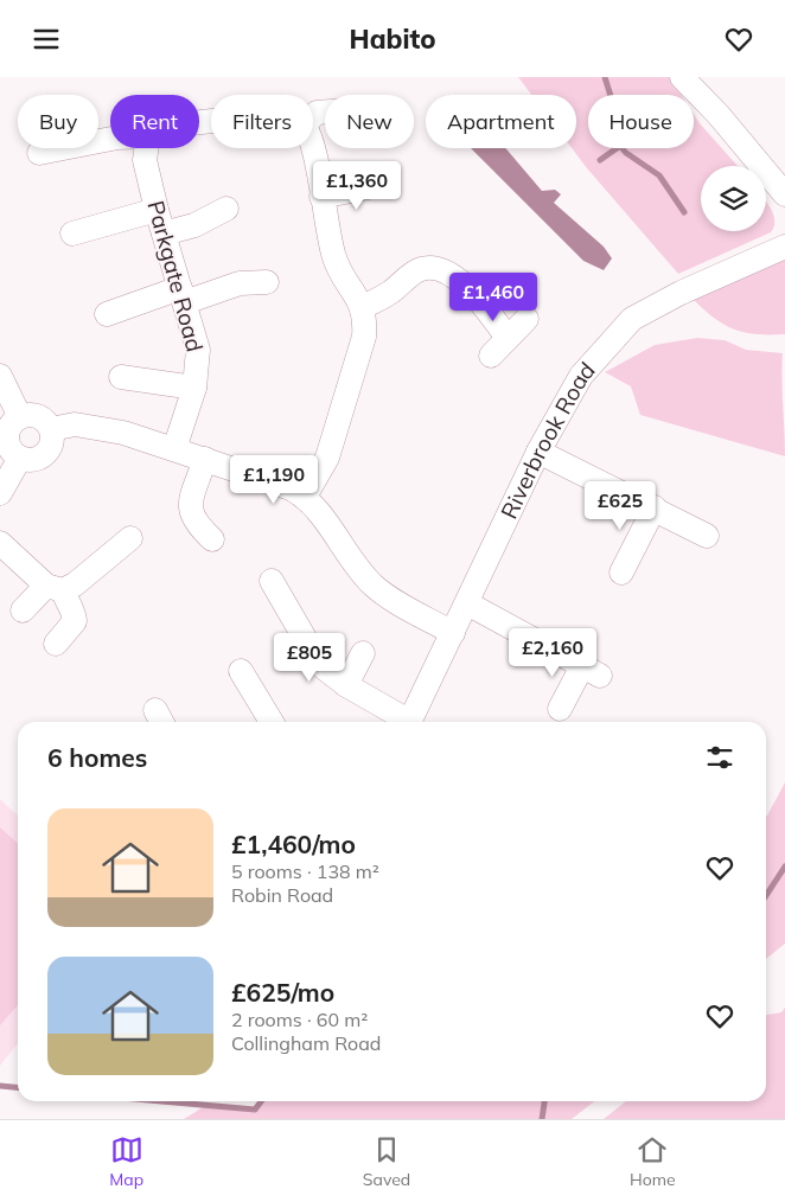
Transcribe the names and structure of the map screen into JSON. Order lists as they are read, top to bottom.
{
  "streets": {
    "street": ["Parkgate Road", "Riverbrook Road"]
  },
  "page": {
    "header": "Habito",
    "chip": [
      "Buy",
      "Rent",
      "Filters",
      "New",
      "Apartment",
      "House"
    ],
    "price": [
      "£1,360",
      "£1,460",
      "£1,190",
      "£625",
      "£2,160",
      "£805"
    ],
    "heading": "6 homes",
    "list": [
      {
        "name": "£1,460/mo",
        "note": "5 rooms · 138 m² · Robin Road"
      },
      {
        "name": "£625/mo",
        "note": "2 rooms · 60 m² · Collingham Road"
      }
    ],
    "tabs": ["Map", "Saved", "Home"]
  }
}
